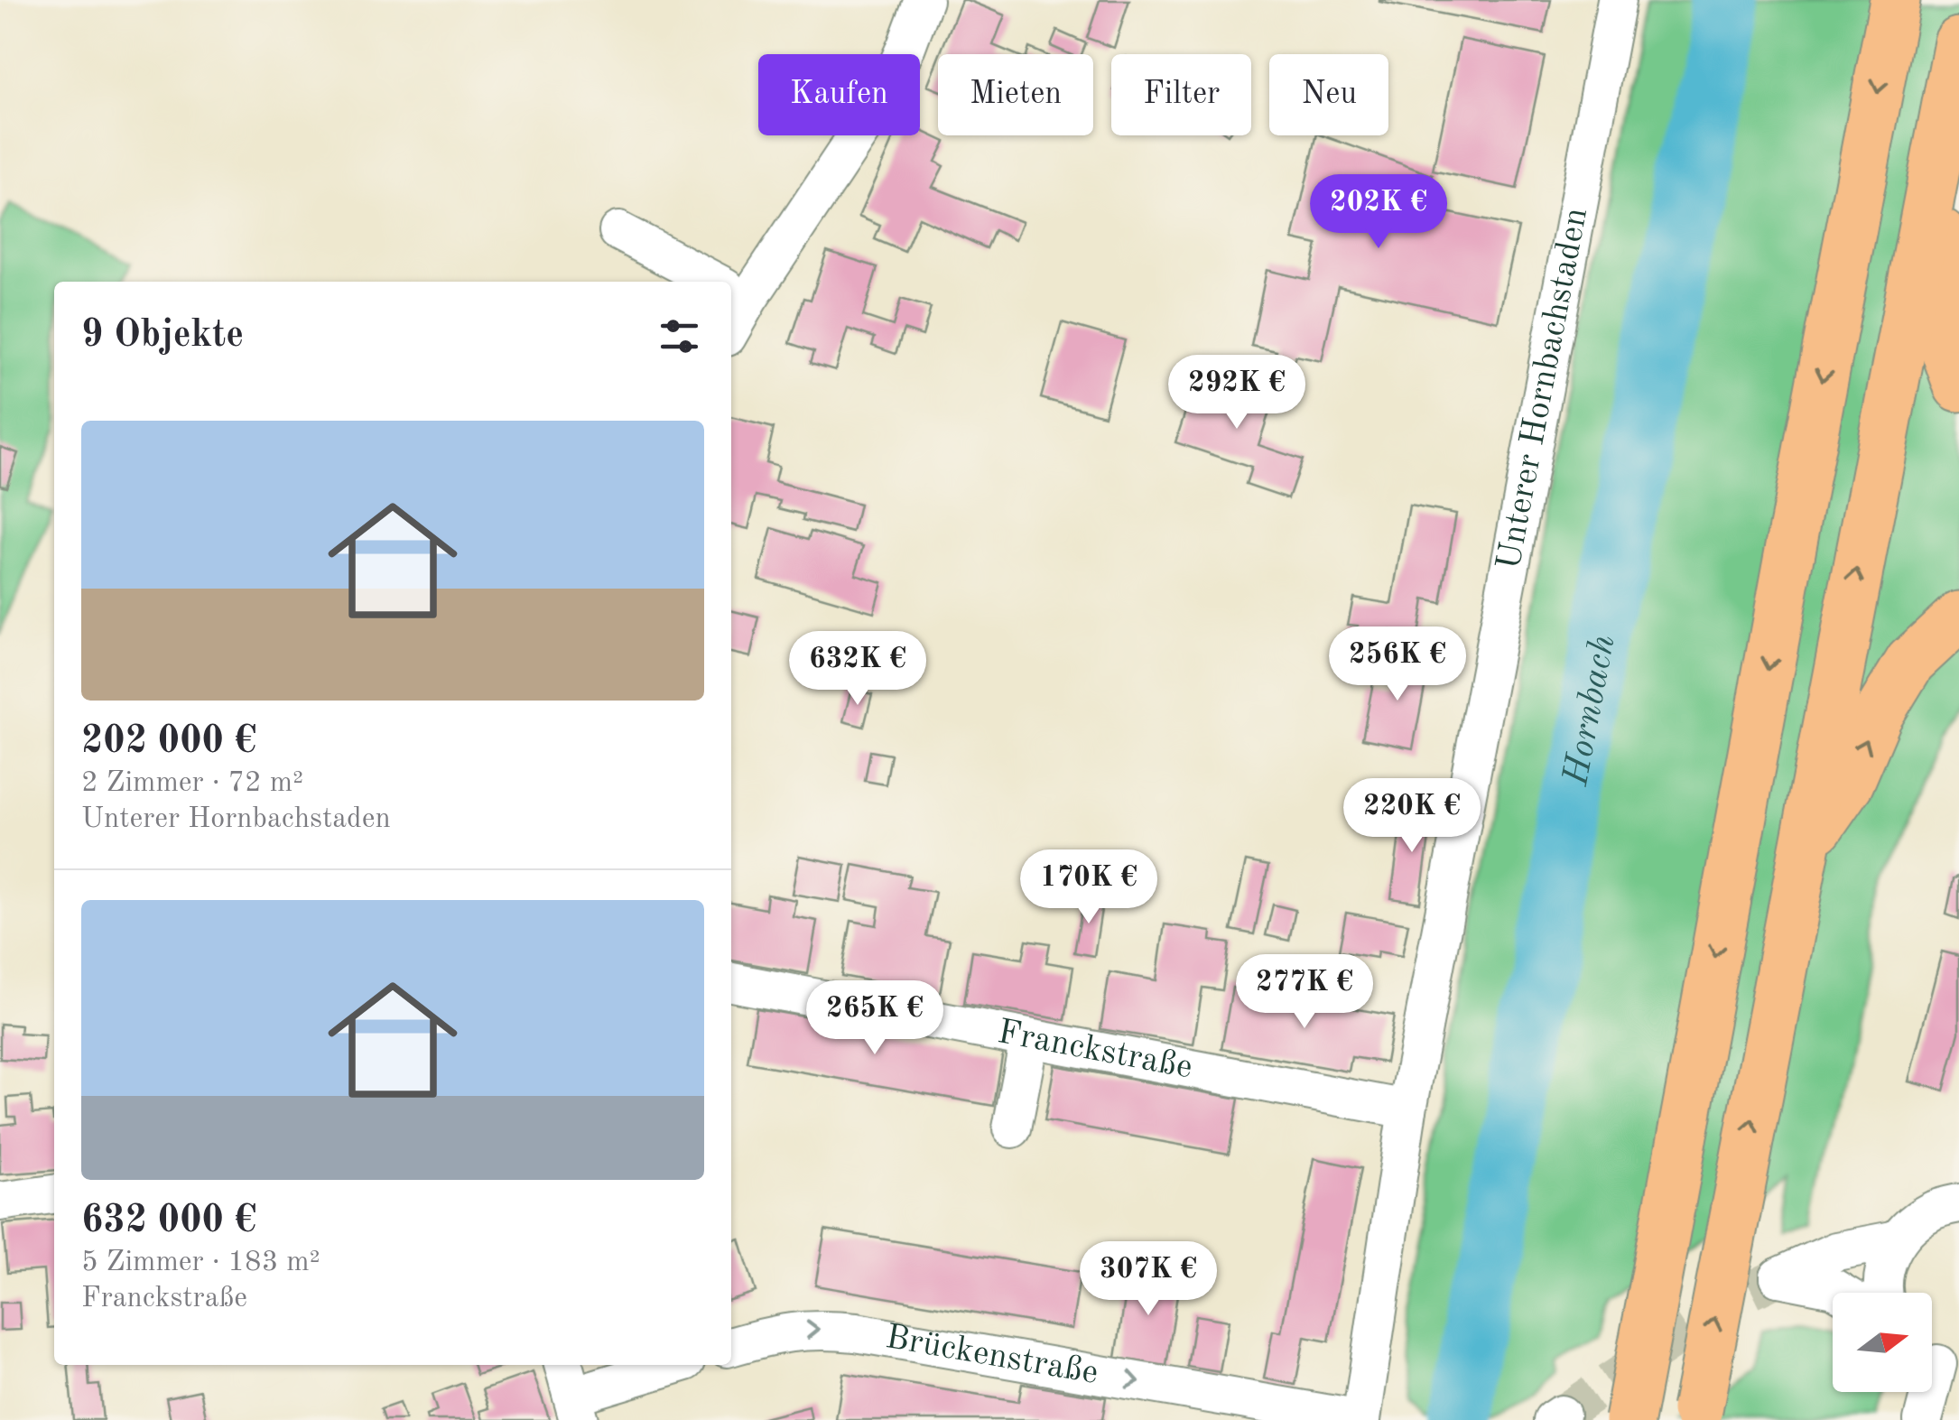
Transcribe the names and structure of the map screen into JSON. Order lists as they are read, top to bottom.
{
  "streets": {
    "street": ["Unterer Hornbachstaden", "Franckstraße", "Brückenstraße"]
  },
  "crossings": [
    ["Unterer Hornbachstaden", "Franckstraße"],
    ["Unterer Hornbachstaden", "Brückenstraße"]
  ],
  "one_way": ["Brückenstraße"],
  "water": ["Hornbach"],
  "north": "right",
  "page": {
    "chip": [
      "Kaufen",
      "Mieten",
      "Filter",
      "Neu"
    ],
    "price": [
      "202K €",
      "292K €",
      "256K €",
      "632K €",
      "220K €",
      "170K €",
      "277K €",
      "265K €",
      "307K €"
    ],
    "heading": "9 Objekte",
    "list": [
      {
        "name": "202 000 €",
        "note": "2 Zimmer · 72 m² · Unterer Hornbachstaden"
      },
      {
        "name": "632 000 €",
        "note": "5 Zimmer · 183 m² · Franckstraße"
      }
    ]
  }
}
